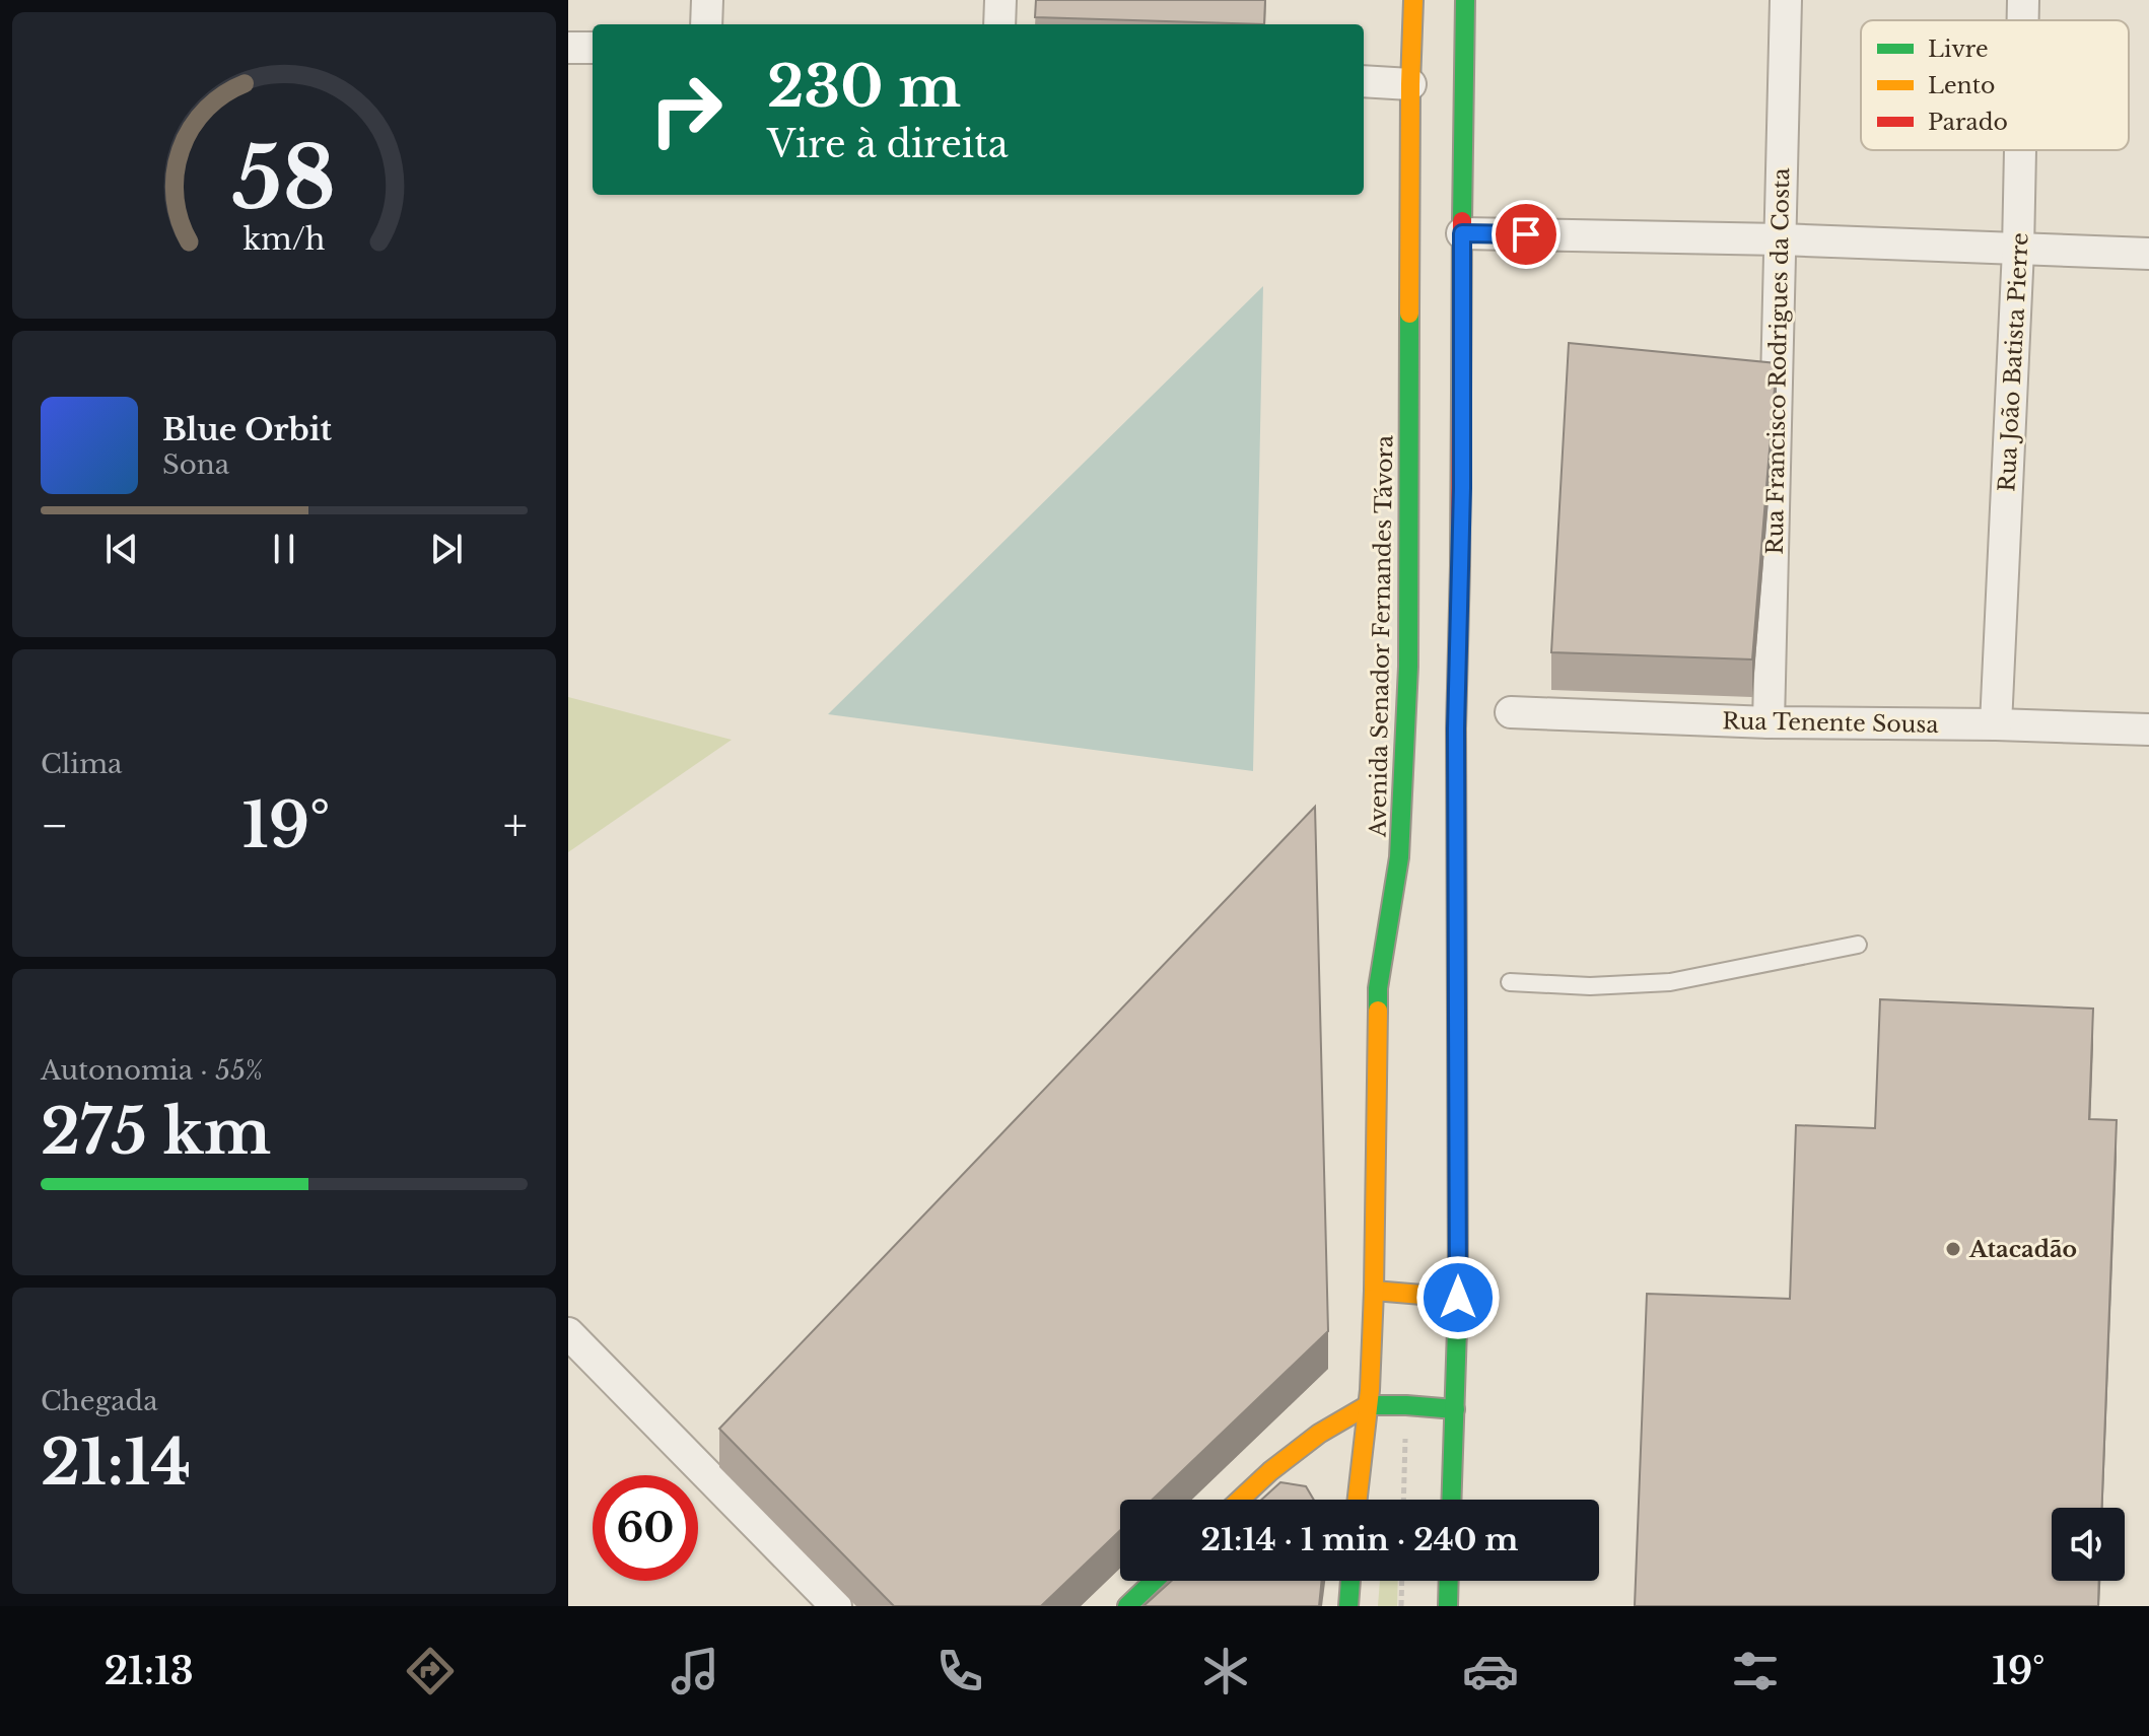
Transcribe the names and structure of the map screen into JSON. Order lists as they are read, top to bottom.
{
  "streets": {
    "main road": ["Avenida Senador Fernandes Távora"],
    "street": ["Rua Francisco Rodrigues da Costa", "Rua João Batista Pierre", "Rua Tenente Sousa"]
  },
  "crossings": [
    ["Rua Francisco Rodrigues da Costa", "Rua Tenente Sousa"],
    ["Rua João Batista Pierre", "Rua Tenente Sousa"]
  ],
  "places": ["Atacadão"],
  "legend": ["Livre", "Lento", "Parado"],
  "page": {
    "turn": ["230 m", "Vire à direita"],
    "song": ["Blue Orbit", "Sona"],
    "tile": [
      "Clima",
      ["Autonomia · 55%", "275 km"],
      ["Chegada", "21:14"]
    ],
    "heat": ["−", "19°", "+"],
    "limit": "60",
    "trip": "21:14 · 1 min · 240 m",
    "tabs": ["21:13", "19°"],
    "gauge": ["58", "km/h"]
  }
}
